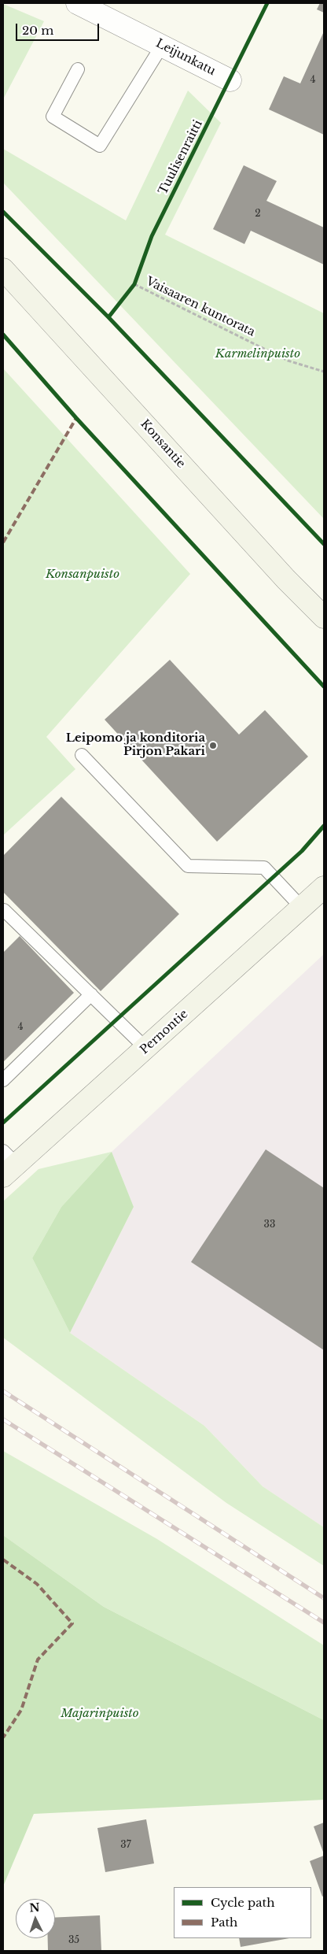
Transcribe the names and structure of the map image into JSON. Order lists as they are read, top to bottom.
{
  "streets": {
    "street": ["Leijunkatu", "Konsantie", "Pernontie"],
    "path": ["Vaisaaren kuntorata"],
    "cycle path": ["Tuulisenraitti"]
  },
  "parks": ["Karmelinpuisto", "Konsanpuisto", "Majarinpuisto"],
  "places": ["Leipomo ja konditoria Pirjon Pakari"],
  "house_numbers": [
    "4",
    "2",
    "4",
    "33",
    "37",
    "35"
  ],
  "legend": ["Cycle path", "Path"],
  "scale_bar": "20 m",
  "north": "top"
}
